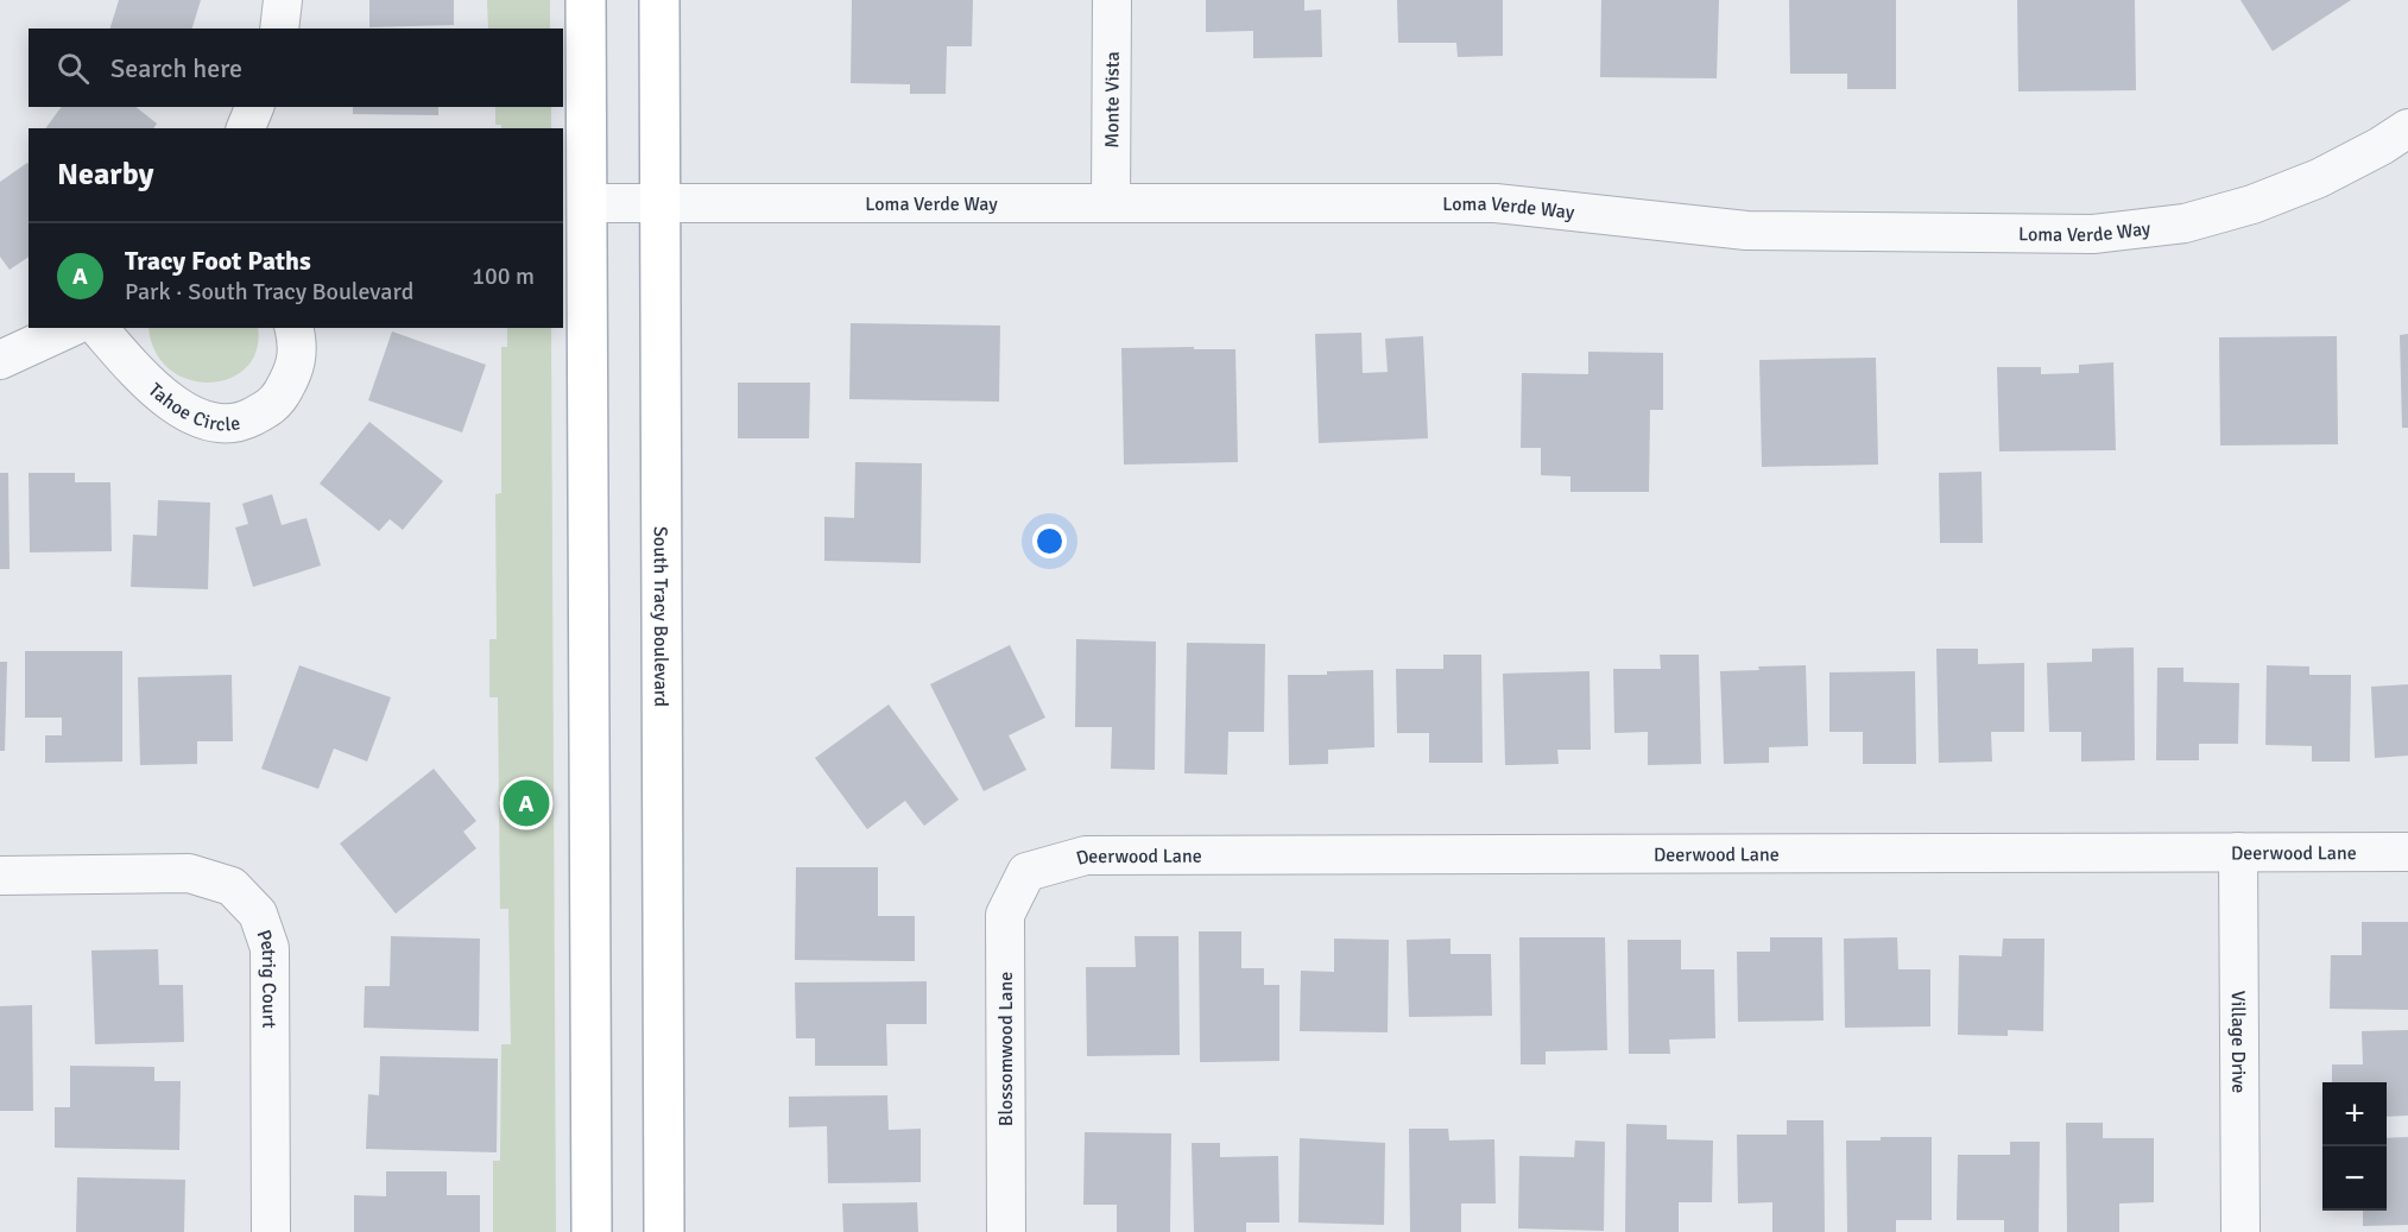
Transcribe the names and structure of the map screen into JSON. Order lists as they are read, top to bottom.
{
  "streets": {
    "main road": ["South Tracy Boulevard"],
    "street": [
      "Monte Vista",
      "Loma Verde Way",
      "Tahoe Circle",
      "Deerwood Lane",
      "Petrig Court",
      "Village Drive",
      "Blossomwood Lane"
    ]
  },
  "crossings": [
    ["Monte Vista", "Loma Verde Way"],
    ["Loma Verde Way", "South Tracy Boulevard"],
    ["Deerwood Lane", "Village Drive"],
    ["Deerwood Lane", "Blossomwood Lane"]
  ],
  "page": {
    "search": "Search here",
    "heading": "Nearby",
    "list": [
      {
        "mark": "A",
        "name": "Tracy Foot Paths",
        "note": "Park · South Tracy Boulevard",
        "value": "100 m"
      }
    ],
    "pins": "A",
    "map_buttons": ["+", "−"]
  }
}
